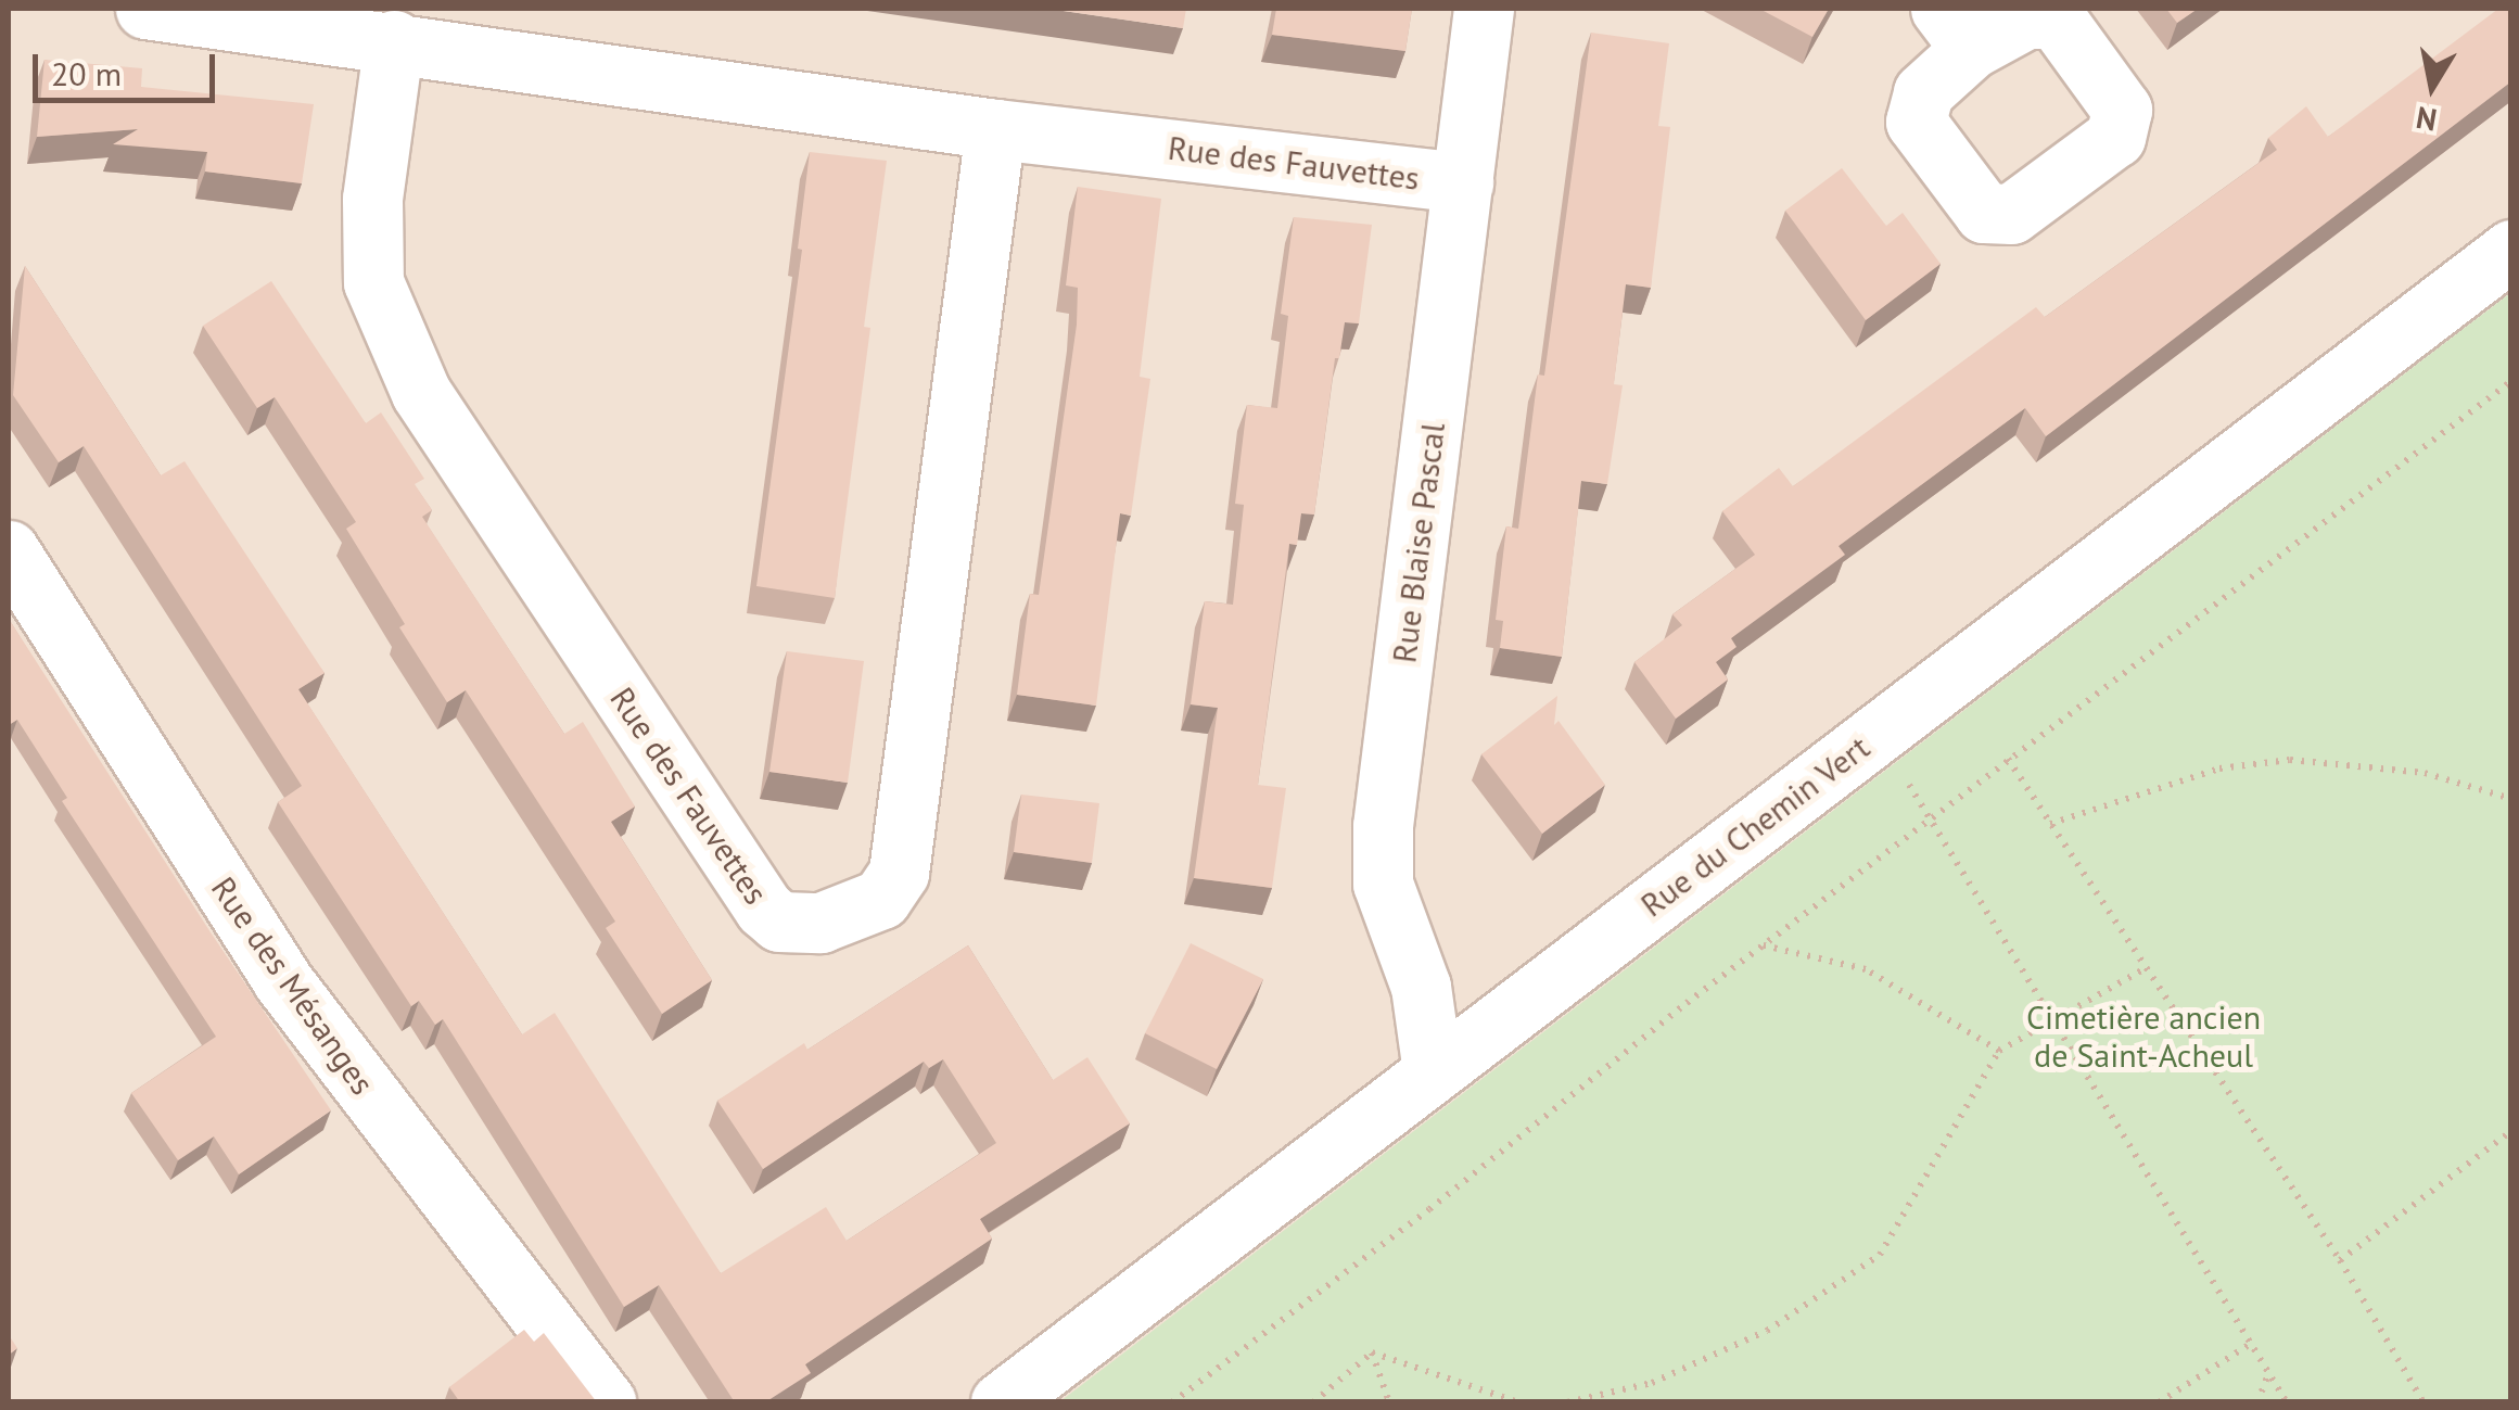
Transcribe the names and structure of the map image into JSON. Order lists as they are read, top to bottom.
{
  "streets": {
    "street": [
      "Rue des Fauvettes",
      "Rue Blaise Pascal",
      "Rue du Chemin Vert",
      "Rue des Mésanges"
    ]
  },
  "crossings": [
    ["Rue des Fauvettes", "Rue Blaise Pascal"],
    ["Rue Blaise Pascal", "Rue du Chemin Vert"]
  ],
  "parks": ["Cimetière ancien de Saint-Acheul"],
  "scale_bar": "20 m",
  "north": "bottom"
}
